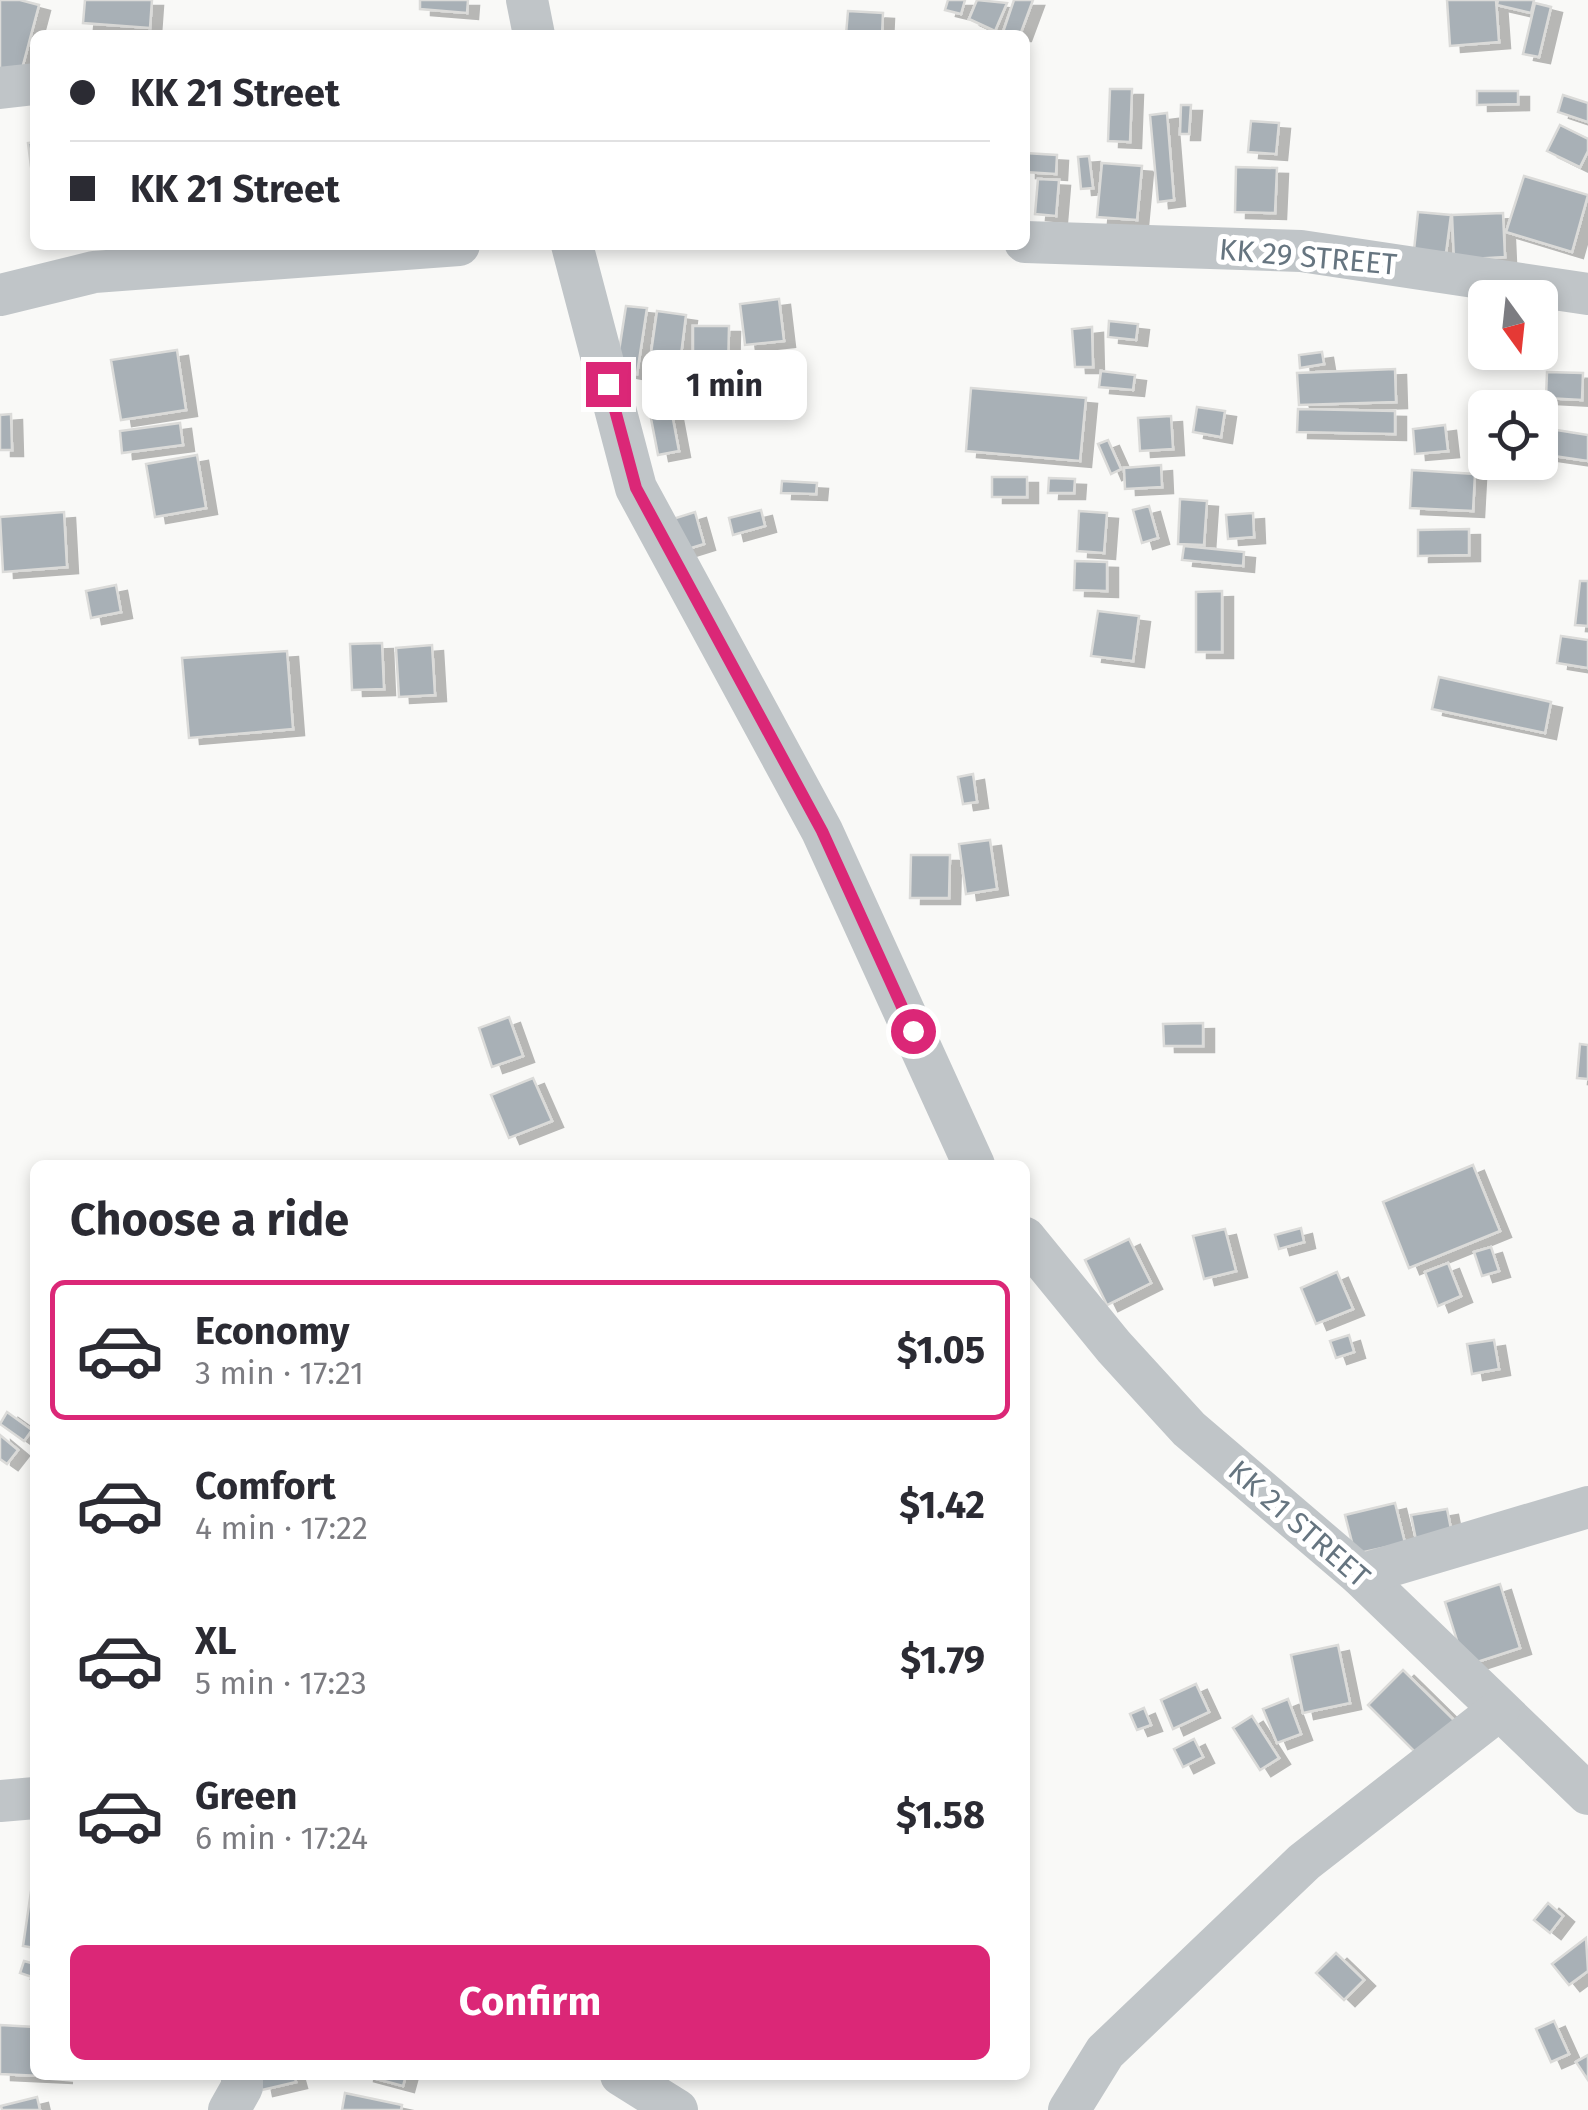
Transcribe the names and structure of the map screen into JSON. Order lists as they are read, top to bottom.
{
  "streets": {
    "street": ["KK 29 STREET", "KK 21 STREET"]
  },
  "north": "bottom",
  "page": {
    "banner": ["KK 21 Street", "KK 21 Street"],
    "bubble": "1 min",
    "heading": "Choose a ride",
    "list": [
      {
        "name": "Economy",
        "note": "3 min · 17:21",
        "value": "$1.05"
      },
      {
        "name": "Comfort",
        "note": "4 min · 17:22",
        "value": "$1.42"
      },
      {
        "name": "XL",
        "note": "5 min · 17:23",
        "value": "$1.79"
      },
      {
        "name": "Green",
        "note": "6 min · 17:24",
        "value": "$1.58"
      }
    ],
    "buttons": "Confirm"
  }
}
